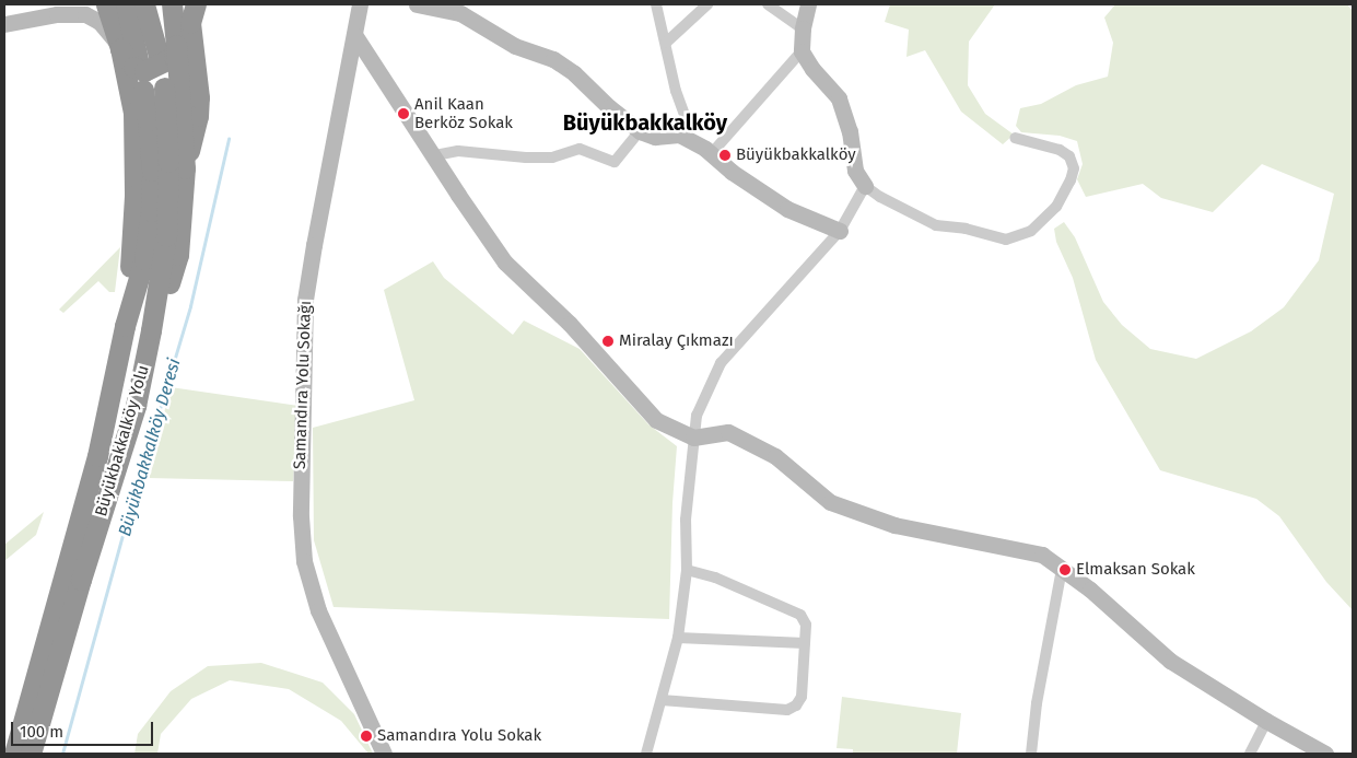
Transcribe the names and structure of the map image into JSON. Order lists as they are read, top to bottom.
{
  "streets": {
    "highway": ["Büyükbakkalköy Yolu"],
    "street": ["Samandıra Yolu Sokağı"]
  },
  "districts": ["Büyükbakkalköy"],
  "water": ["Büyükbakkalköy Deresi"],
  "places": [
    "Anil Kaan Berköz Sokak",
    "Büyükbakkalköy",
    "Miralay Çıkmazı",
    "Elmaksan Sokak",
    "Samandıra Yolu Sokak"
  ],
  "scale_bar": "100 m"
}
